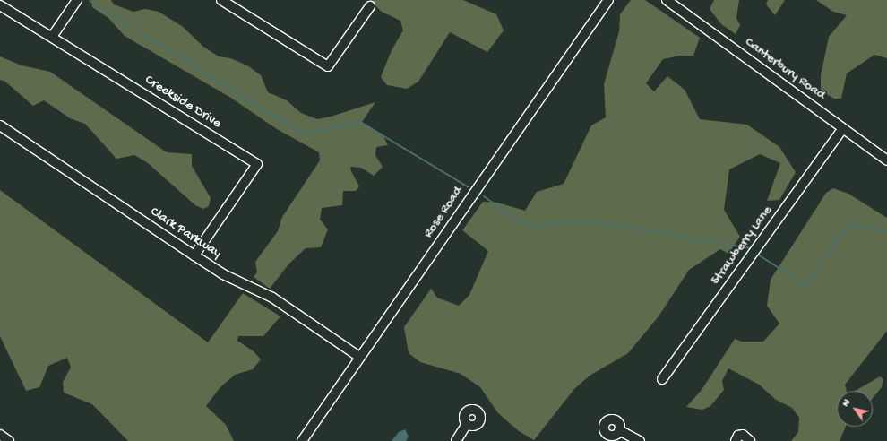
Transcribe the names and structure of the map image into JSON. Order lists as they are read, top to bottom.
{
  "streets": {
    "street": [
      "Canterbury Road",
      "Creekside Drive",
      "Rose Road",
      "Clark Parkway",
      "Strawberry Lane"
    ]
  },
  "crossings": [
    ["Canterbury Road", "Strawberry Lane"],
    ["Creekside Drive", "Clark Parkway"],
    ["Rose Road", "Clark Parkway"]
  ],
  "north": "top left"
}
